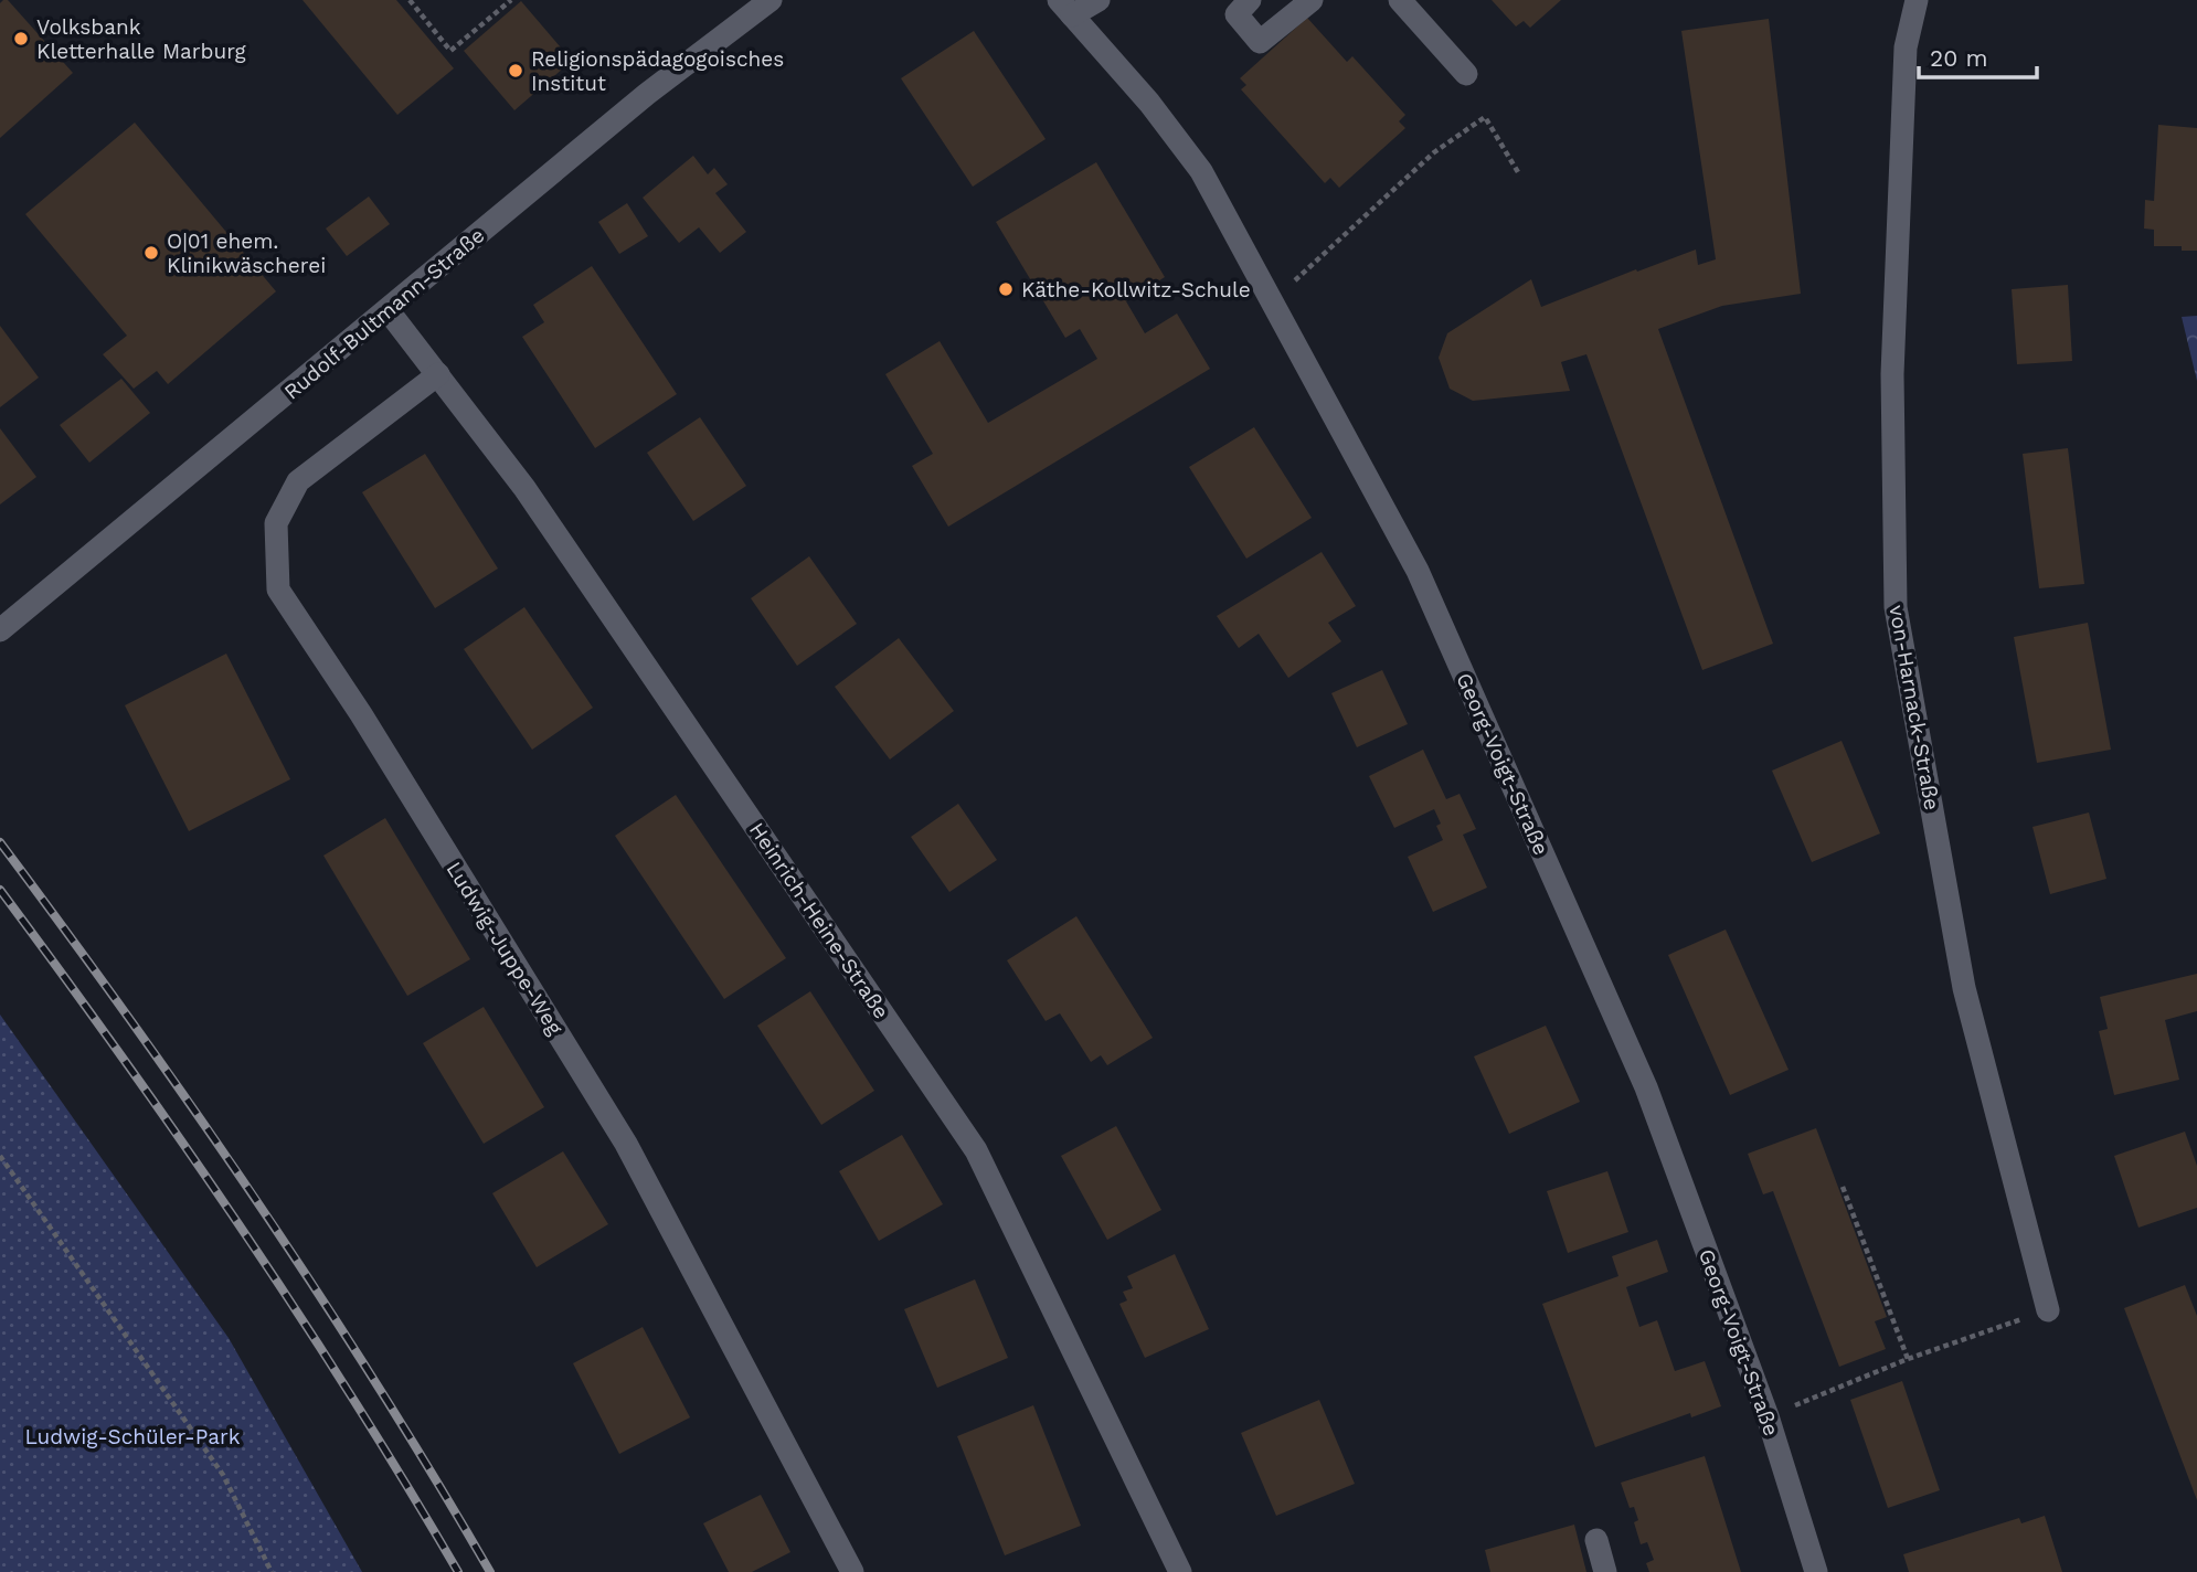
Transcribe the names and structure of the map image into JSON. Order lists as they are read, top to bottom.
{
  "streets": {
    "street": [
      "Rudolf-Bultmann-Straße",
      "von-Harnack-Straße",
      "Georg-Voigt-Straße",
      "Heinrich-Heine-Straße",
      "Ludwig-Juppe-Weg"
    ]
  },
  "crossings": [
    ["Rudolf-Bultmann-Straße", "Heinrich-Heine-Straße"],
    ["Heinrich-Heine-Straße", "Ludwig-Juppe-Weg"]
  ],
  "parks": ["Ludwig-Schüler-Park"],
  "places": [
    "Volksbank Kletterhalle Marburg",
    "Religionspädagogoisches Institut",
    "O|01 ehem. Klinikwäscherei",
    "Käthe-Kollwitz-Schule"
  ],
  "scale_bar": "20 m"
}
